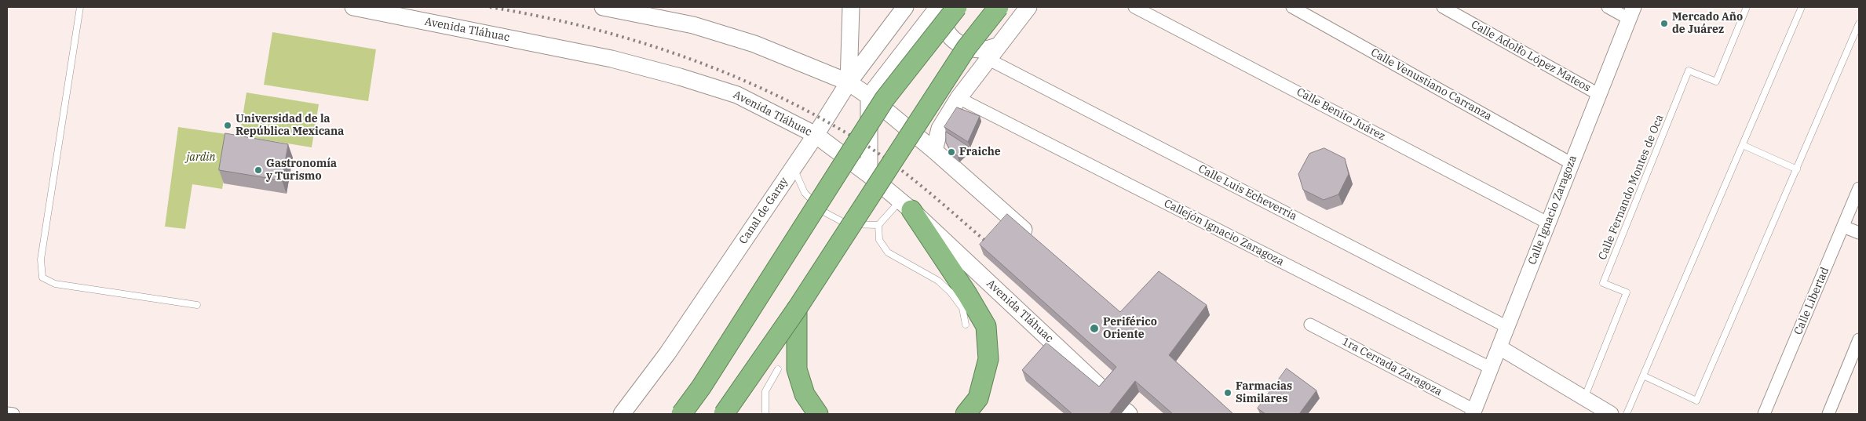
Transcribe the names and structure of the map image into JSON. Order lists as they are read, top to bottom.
{
  "streets": {
    "main road": ["Avenida Tláhuac", "Canal de Garay"],
    "street": [
      "Calle Adolfo López Mateos",
      "Calle Venustiano Carranza",
      "Calle Benito Juárez",
      "Calle Luis Echeverría",
      "Calle Ignacio Zaragoza",
      "Callejón Ignacio Zaragoza",
      "Calle Libertad",
      "1ra Cerrada Zaragoza"
    ],
    "lane": ["Calle Fernando Montes de Oca"]
  },
  "crossings": [
    ["Avenida Tláhuac", "Canal de Garay"],
    ["Calle Adolfo López Mateos", "Calle Ignacio Zaragoza"],
    ["Calle Venustiano Carranza", "Calle Ignacio Zaragoza"],
    ["Calle Benito Juárez", "Calle Ignacio Zaragoza"],
    ["Calle Luis Echeverría", "Calle Ignacio Zaragoza"],
    ["Calle Ignacio Zaragoza", "Callejón Ignacio Zaragoza"],
    ["Calle Ignacio Zaragoza", "1ra Cerrada Zaragoza"]
  ],
  "parks": ["jardin"],
  "places": [
    "Mercado Año de Juárez",
    "Universidad de la República Mexicana",
    "Fraiche",
    "Gastronomía y Turismo",
    "Periférico Oriente",
    "Farmacias Similares"
  ]
}
